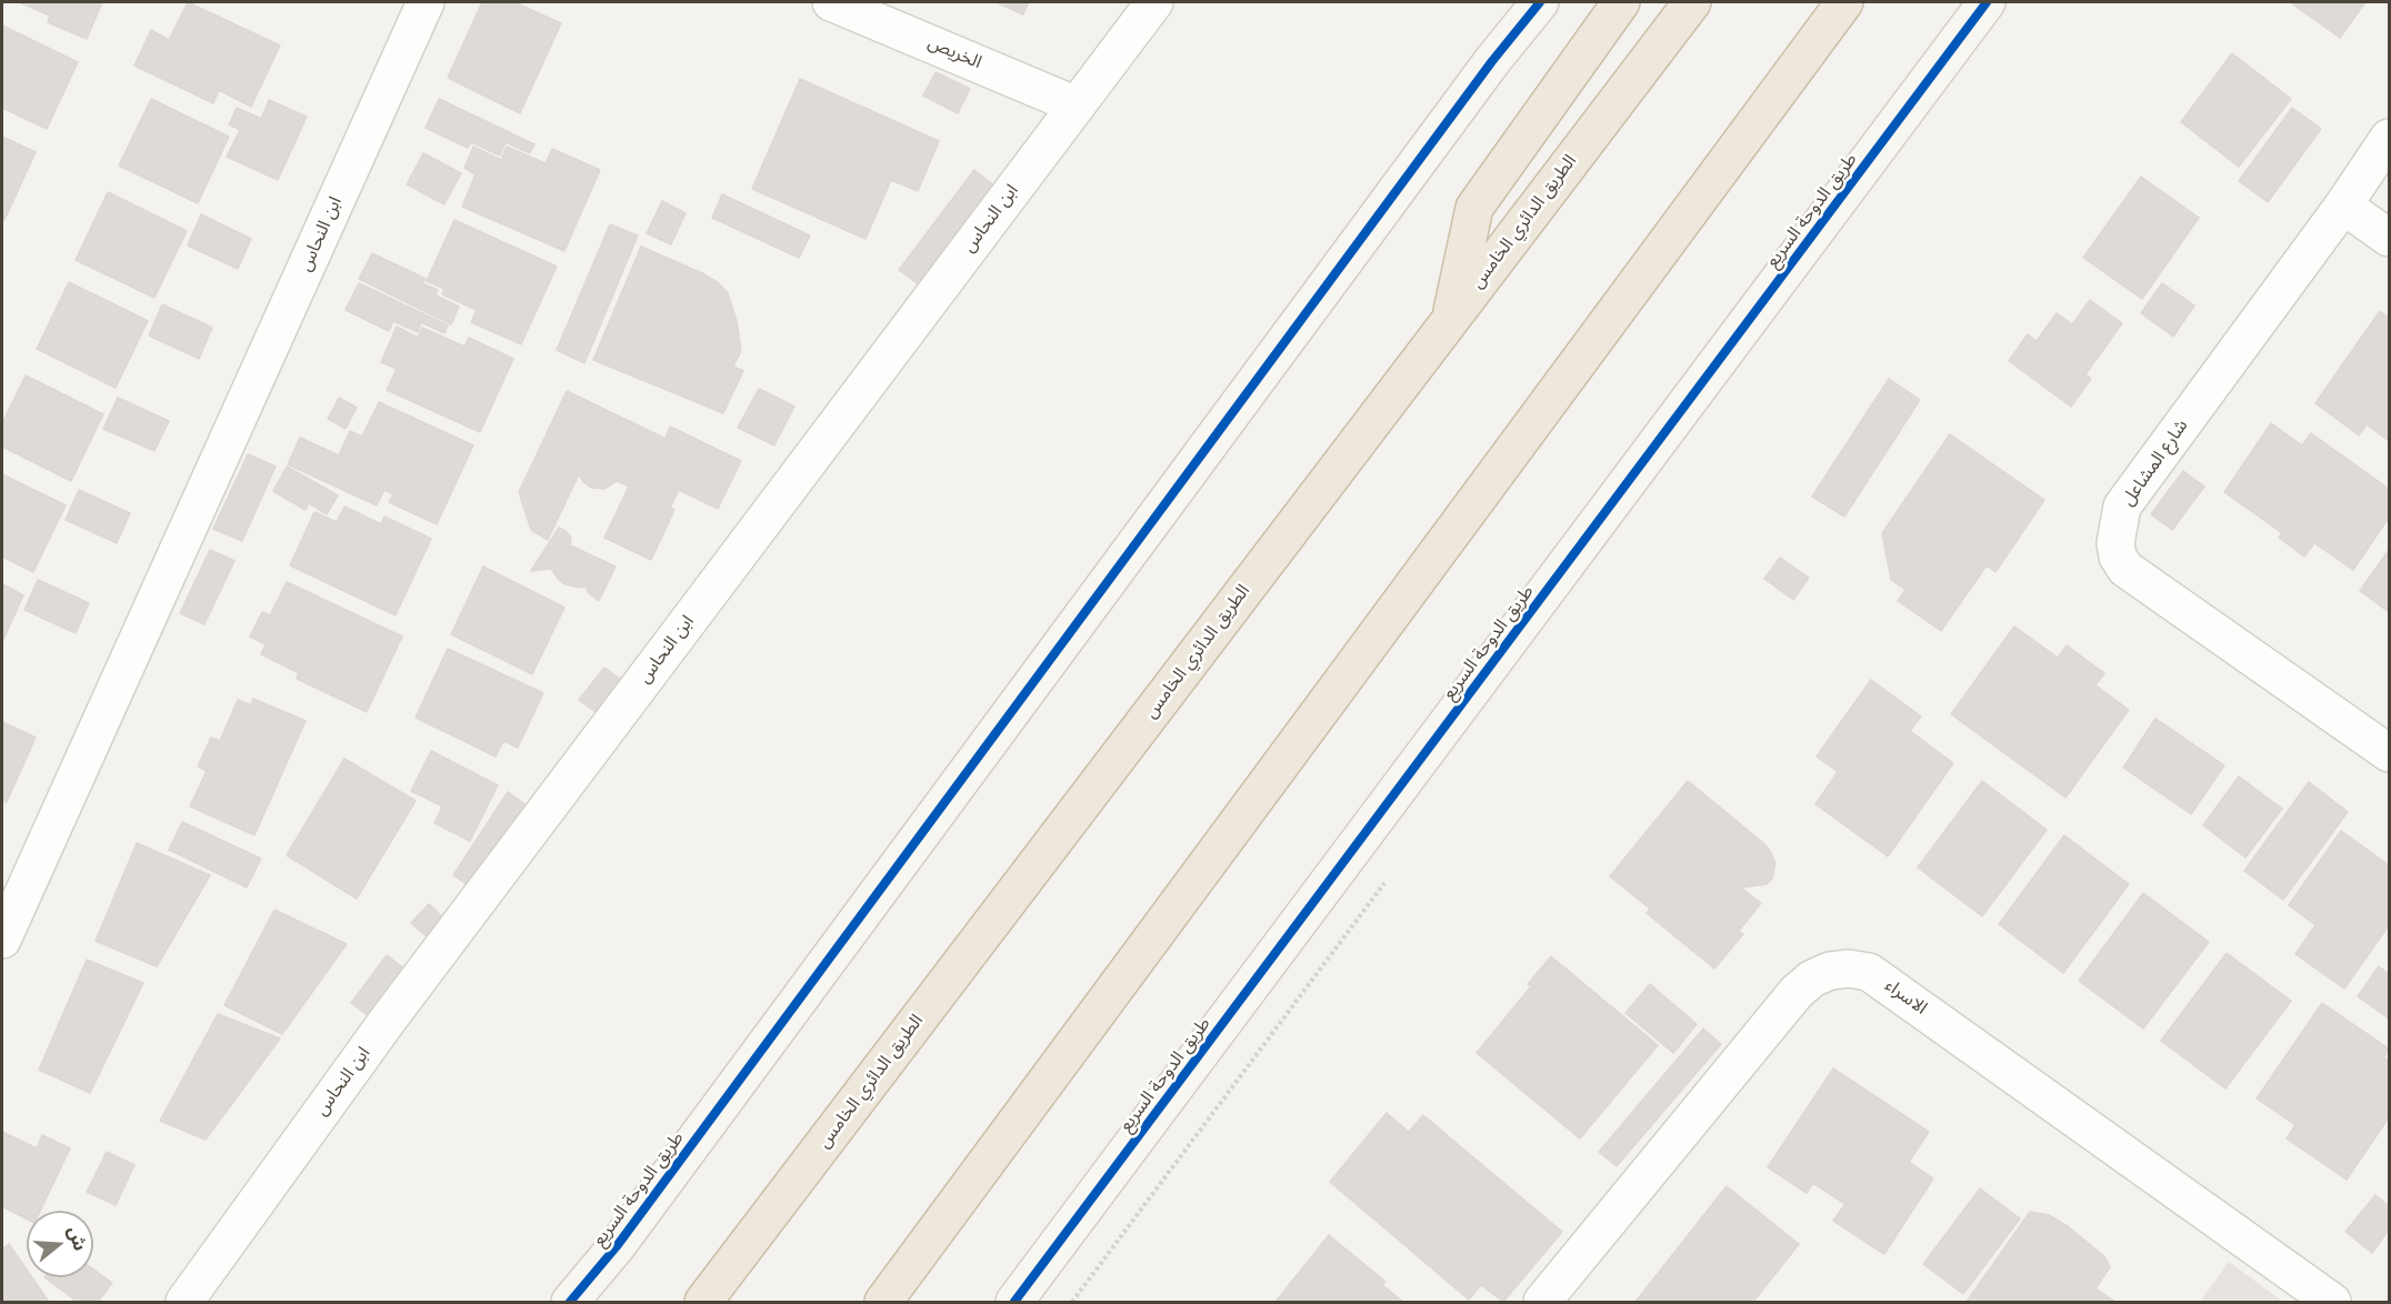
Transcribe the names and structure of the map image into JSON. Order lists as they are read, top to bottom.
{
  "streets": {
    "highway": ["الطريق الدائري الخامس"],
    "street": [
      "الخريص",
      "طريق الدوحة السريع",
      "ابن النحاس",
      "شارع المشاعل",
      "الاسراء"
    ]
  },
  "crossings": [
    ["الخريص", "ابن النحاس"]
  ],
  "north": "right"
}
